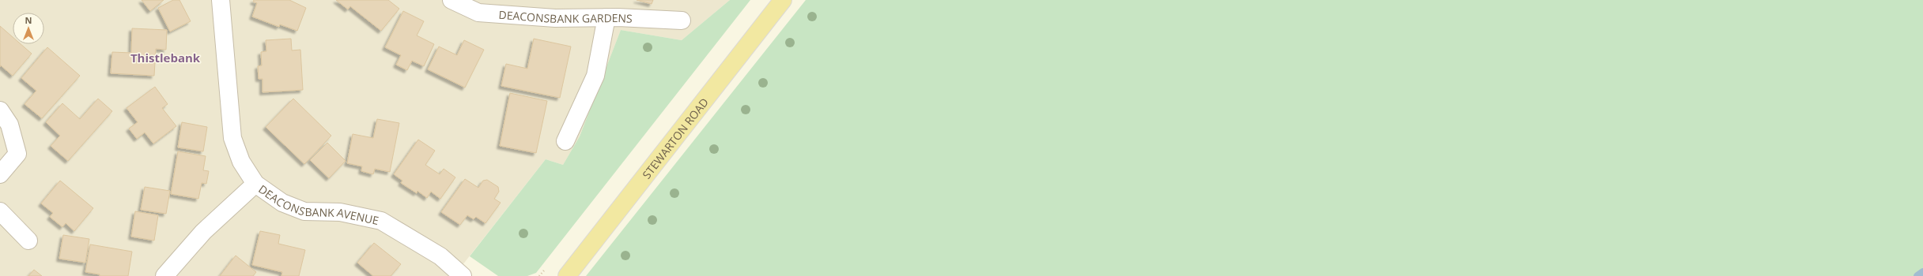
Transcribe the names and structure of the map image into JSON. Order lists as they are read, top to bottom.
{
  "streets": {
    "main road": ["STEWARTON ROAD"],
    "street": ["DEACONSBANK GARDENS", "DEACONSBANK AVENUE"]
  },
  "districts": ["Thistlebank"],
  "north": "top"
}
